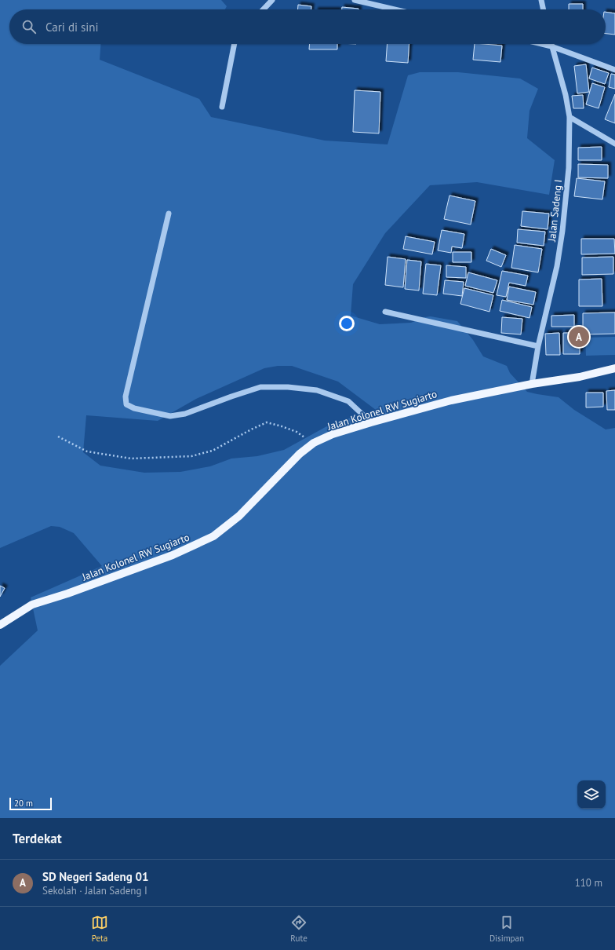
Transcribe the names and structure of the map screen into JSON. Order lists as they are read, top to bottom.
{
  "streets": {
    "main road": ["Jalan Kolonel RW Sugiarto"],
    "street": ["Jalan Sadeng I"]
  },
  "crossings": [
    ["Jalan Sadeng I", "Jalan Kolonel RW Sugiarto"]
  ],
  "scale_bar": "20 m",
  "page": {
    "search": "Cari di sini",
    "pins": "A",
    "scale": "20 m",
    "heading": "Terdekat",
    "list": [
      {
        "mark": "A",
        "name": "SD Negeri Sadeng 01",
        "note": "Sekolah · Jalan Sadeng I",
        "value": "110 m"
      }
    ],
    "nav": ["Peta", "Rute", "Disimpan"]
  }
}
